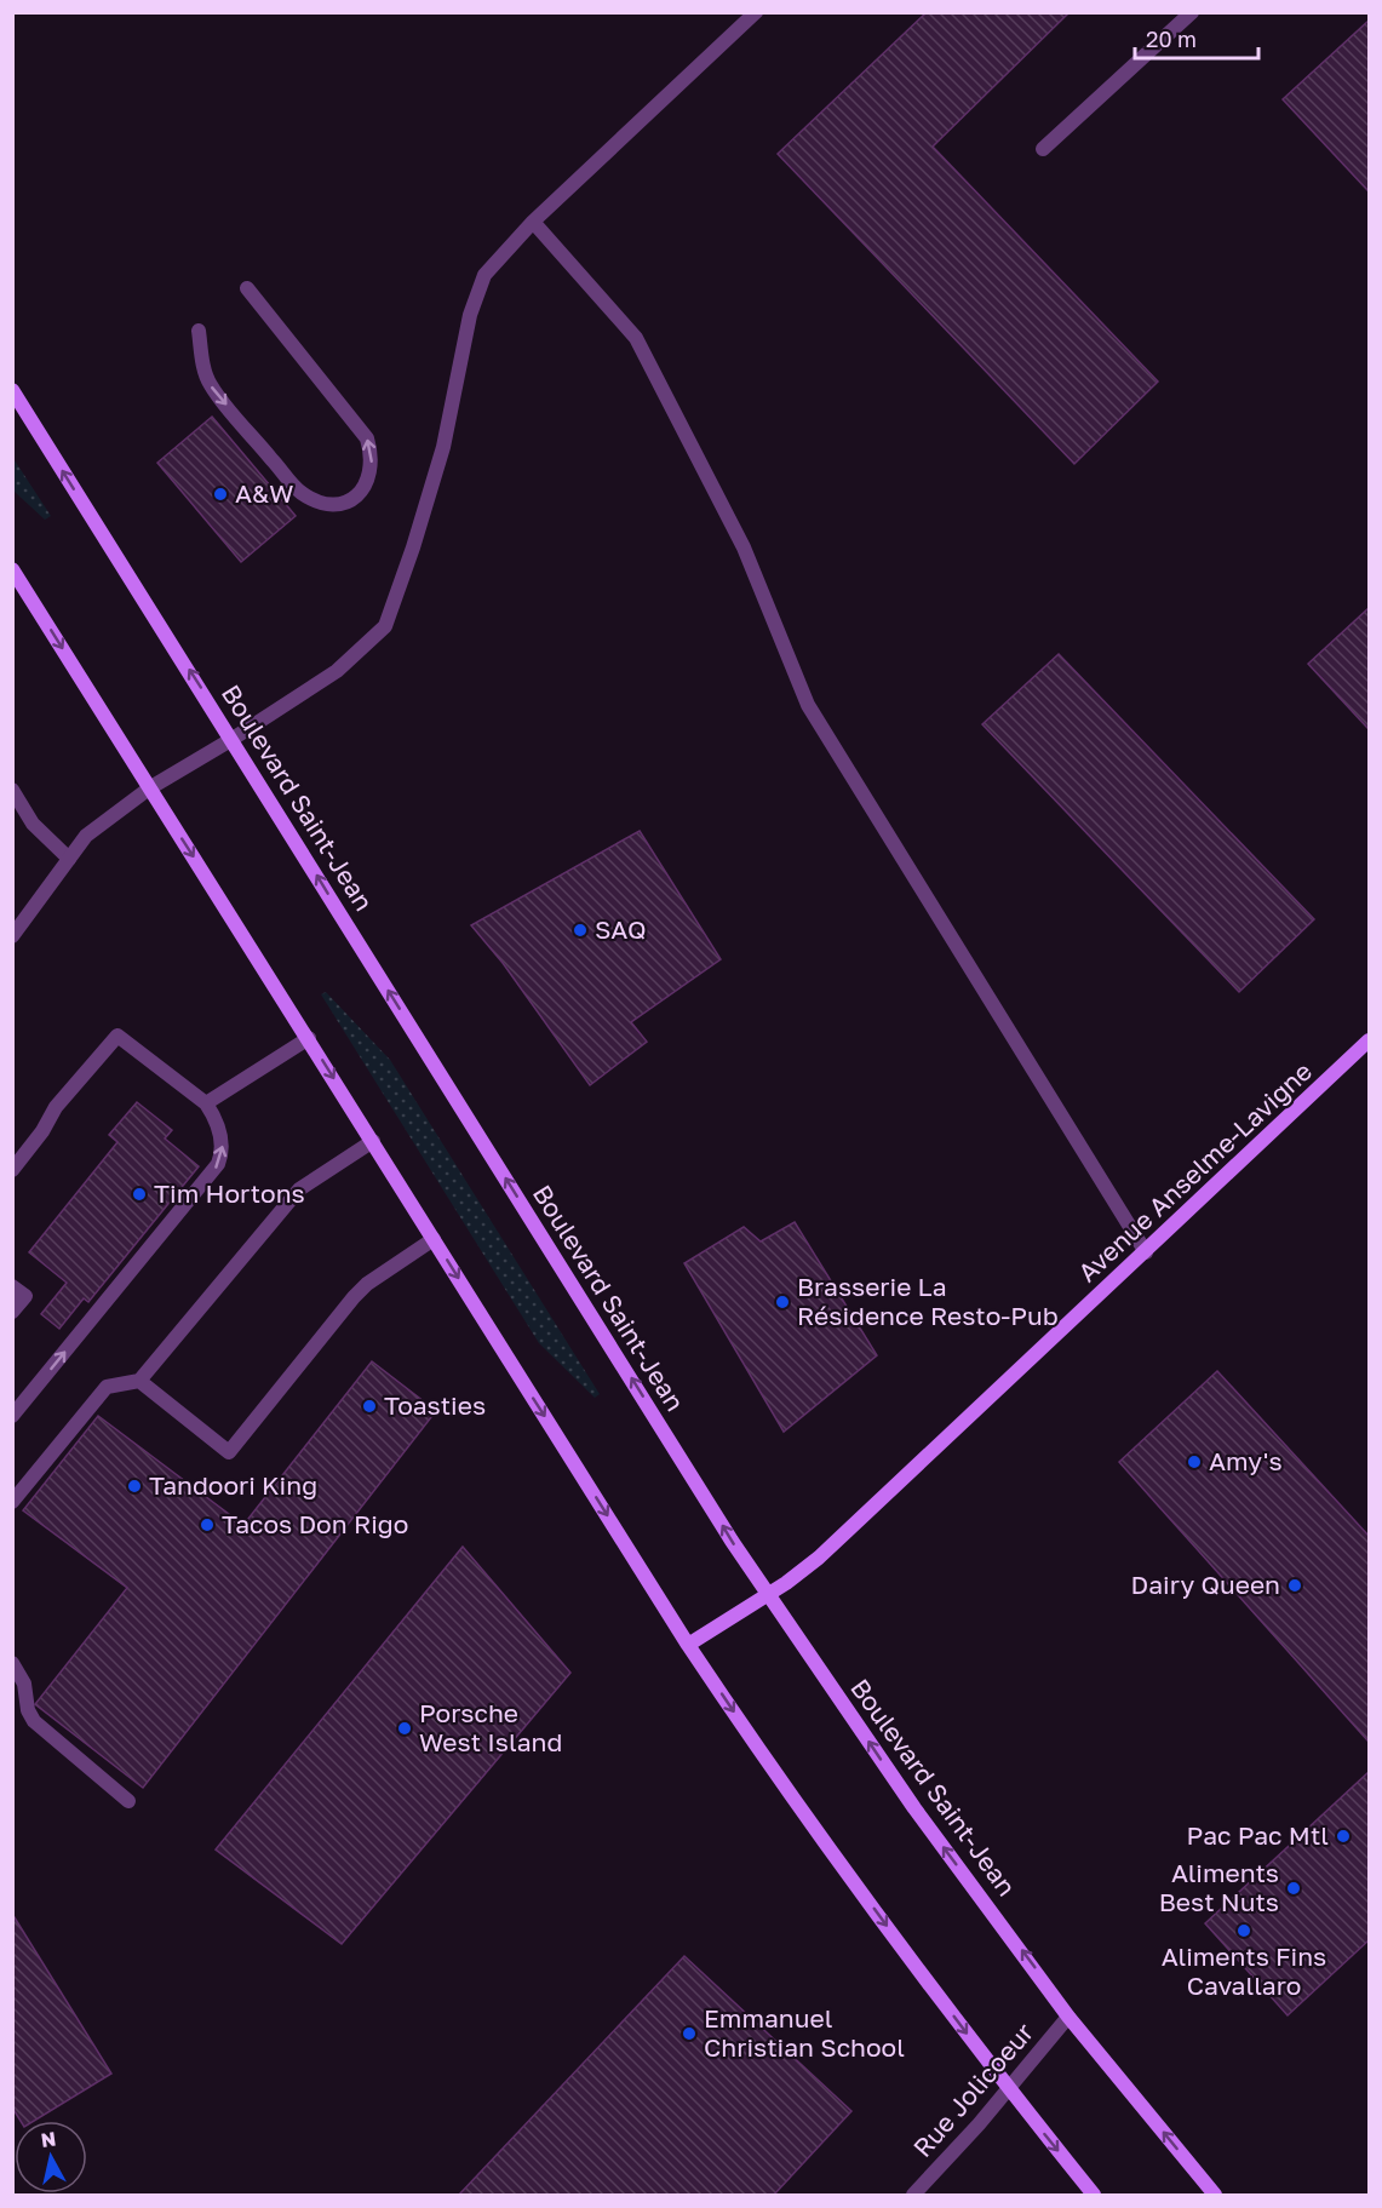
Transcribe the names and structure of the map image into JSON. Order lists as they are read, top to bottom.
{
  "streets": {
    "main road": ["Boulevard Saint-Jean", "Avenue Anselme-Lavigne"],
    "street": ["Rue Jolicoeur"]
  },
  "crossings": [
    ["Boulevard Saint-Jean", "Avenue Anselme-Lavigne"],
    ["Boulevard Saint-Jean", "Rue Jolicoeur"]
  ],
  "places": [
    "A&W",
    "SAQ",
    "Tim Hortons",
    "Brasserie La Résidence Resto-Pub",
    "Toasties",
    "Amy's",
    "Tandoori King",
    "Tacos Don Rigo",
    "Dairy Queen",
    "Porsche West Island",
    "Pac Pac Mtl",
    "Aliments Best Nuts",
    "Aliments Fins Cavallaro",
    "Emmanuel Christian School"
  ],
  "scale_bar": "20 m",
  "north": "top"
}
